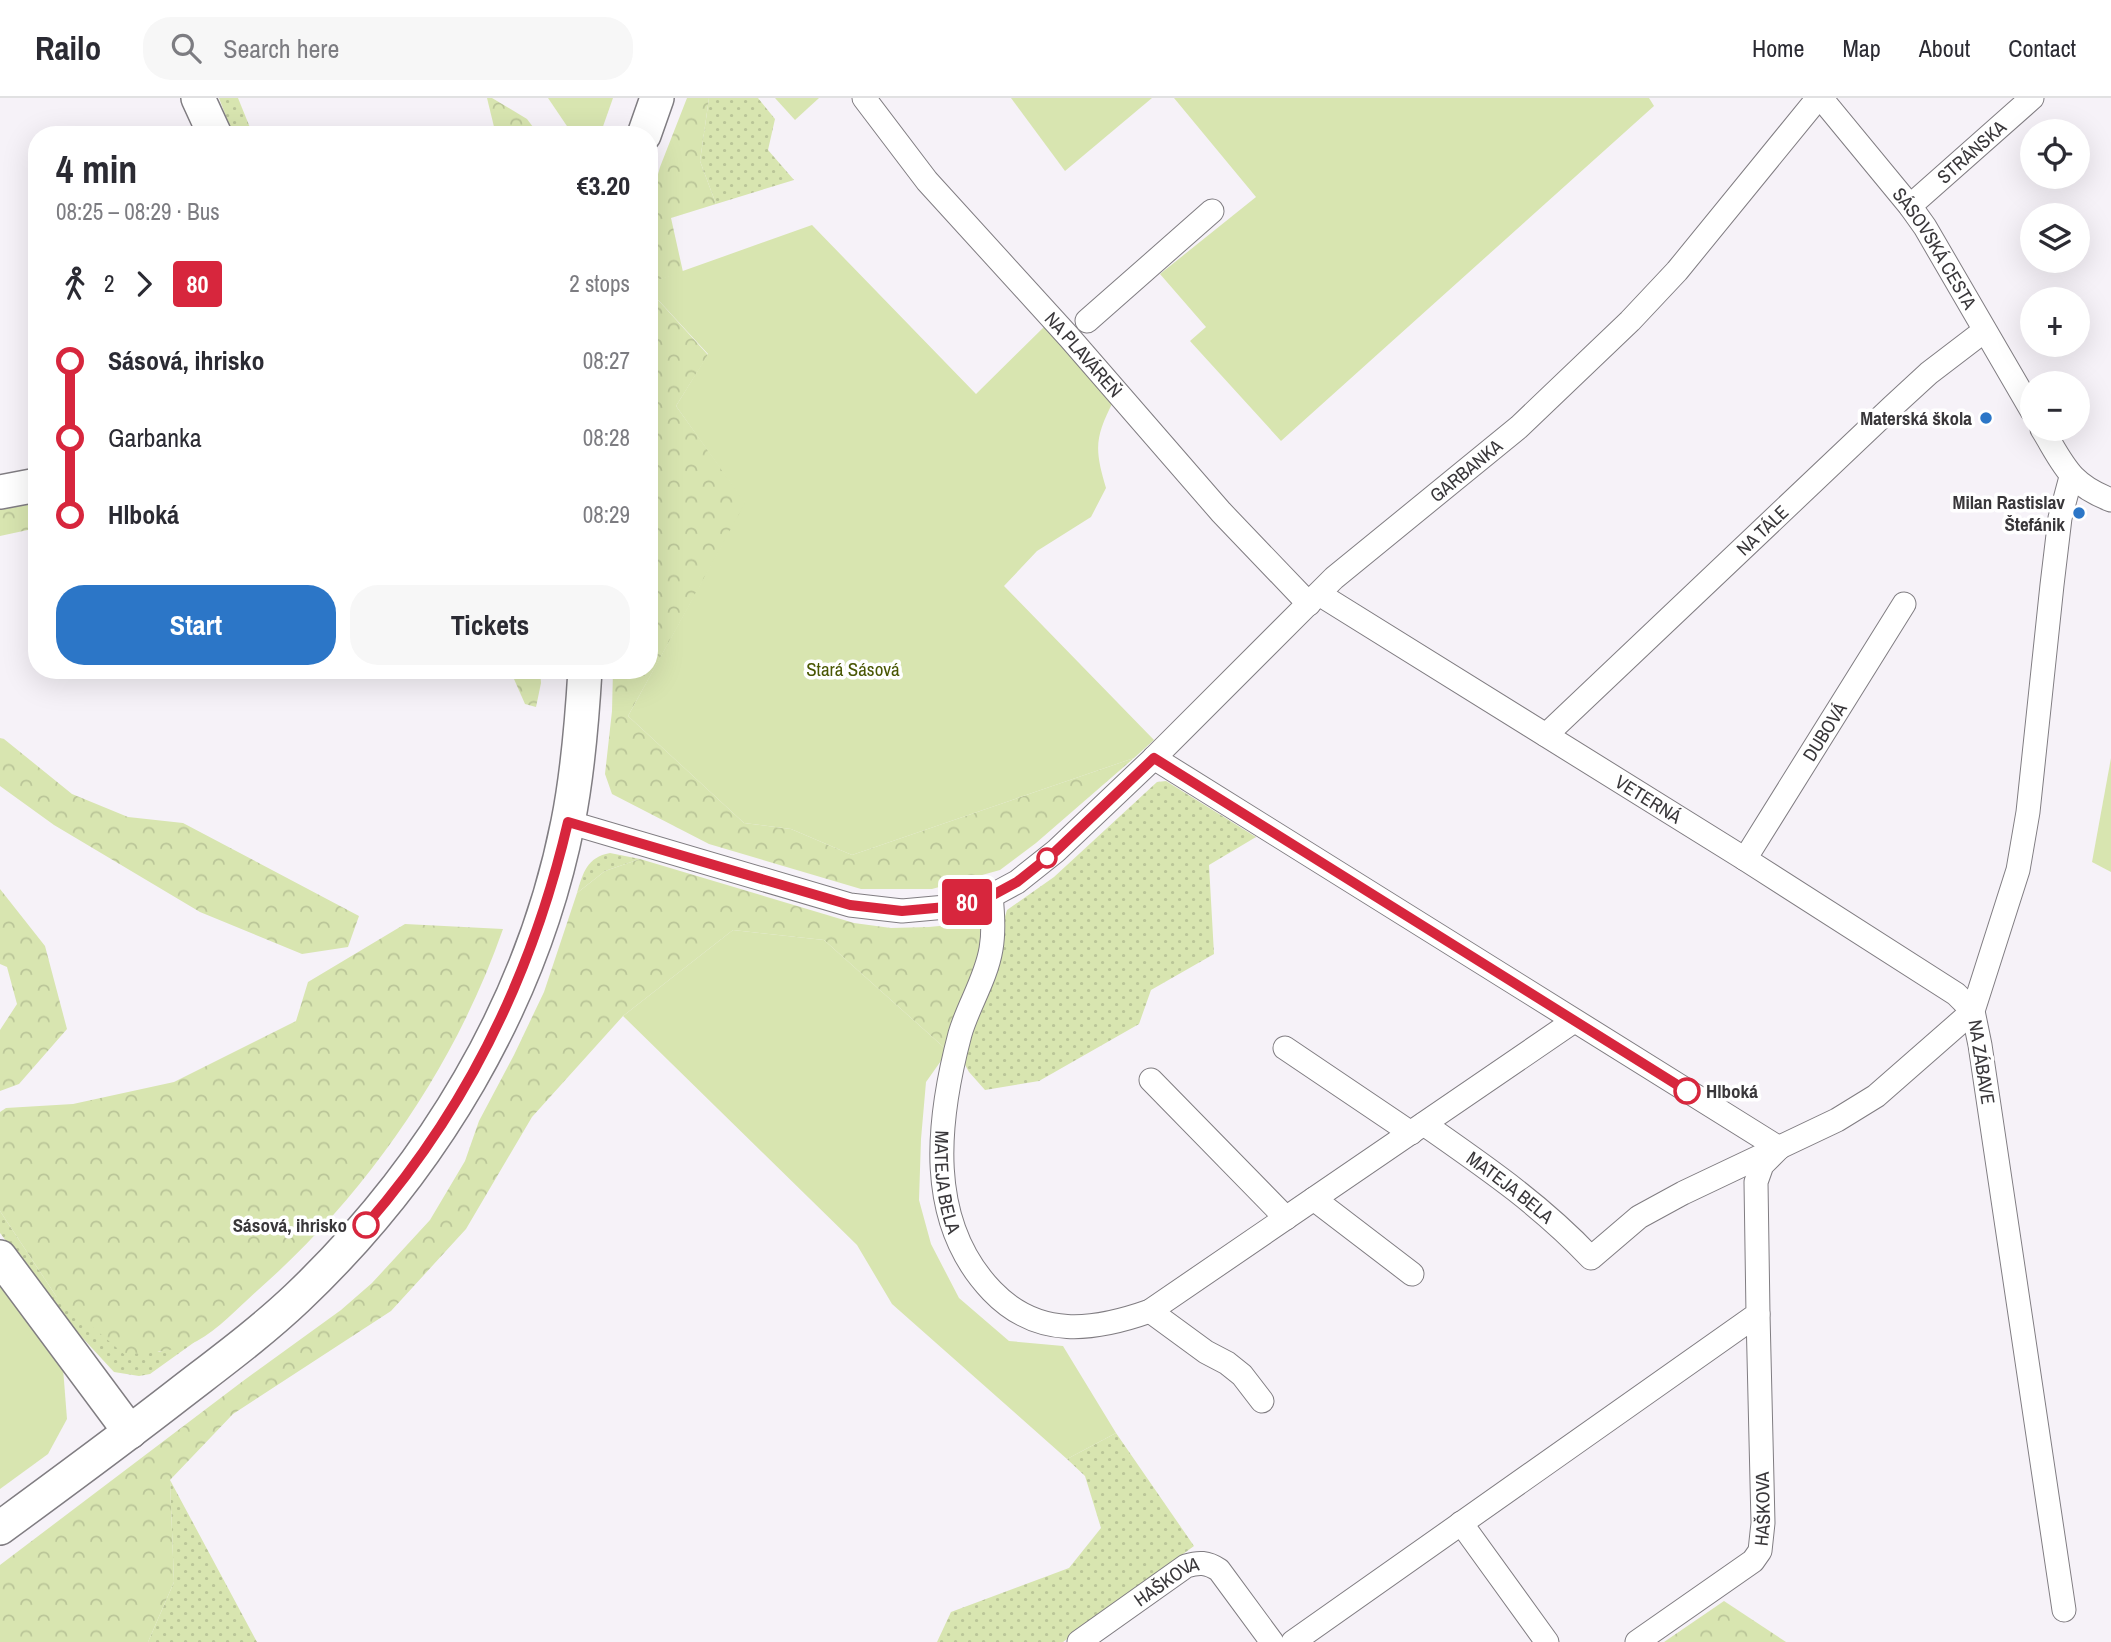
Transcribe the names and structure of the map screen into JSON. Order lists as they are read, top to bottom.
{
  "streets": {
    "street": [
      "STRÁNSKA",
      "SÁSOVSKÁ CESTA",
      "NA PLAVÁREŇ",
      "GARBANKA",
      "NA TÁLE",
      "DUBOVÁ",
      "VETERNÁ",
      "NA ZÁBAVE",
      "MATEJA BELA",
      "HAŠKOVA"
    ]
  },
  "crossings": [
    ["STRÁNSKA", "SÁSOVSKÁ CESTA"],
    ["SÁSOVSKÁ CESTA", "GARBANKA"],
    ["SÁSOVSKÁ CESTA", "NA TÁLE"],
    ["NA PLAVÁREŇ", "GARBANKA"],
    ["NA PLAVÁREŇ", "VETERNÁ"],
    ["GARBANKA", "VETERNÁ"],
    ["GARBANKA", "MATEJA BELA"],
    ["NA TÁLE", "VETERNÁ"],
    ["DUBOVÁ", "VETERNÁ"],
    ["VETERNÁ", "NA ZÁBAVE"],
    ["MATEJA BELA", "HAŠKOVA"]
  ],
  "parks": ["Stará Sásová"],
  "places": [
    "Materská škola",
    "Milan Rastislav Štefánik",
    "Hlboká",
    "Sásová, ihrisko"
  ],
  "lines": ["bus line 80"],
  "page": {
    "header": "Railo",
    "search": "Search here",
    "nav": [
      "Home",
      "Map",
      "About",
      "Contact"
    ],
    "on_map": "80",
    "map_buttons": ["+", "−"],
    "heading": ["4 min", "08:25 – 08:29 · Bus", "€3.20"],
    "legs": ["2", "80", "2 stops"],
    "list": [
      {
        "name": "Sásová, ihrisko",
        "value": "08:27"
      },
      {
        "name": "Garbanka",
        "value": "08:28"
      },
      {
        "name": "Hlboká",
        "value": "08:29"
      }
    ],
    "buttons": ["Start", "Tickets"]
  }
}
